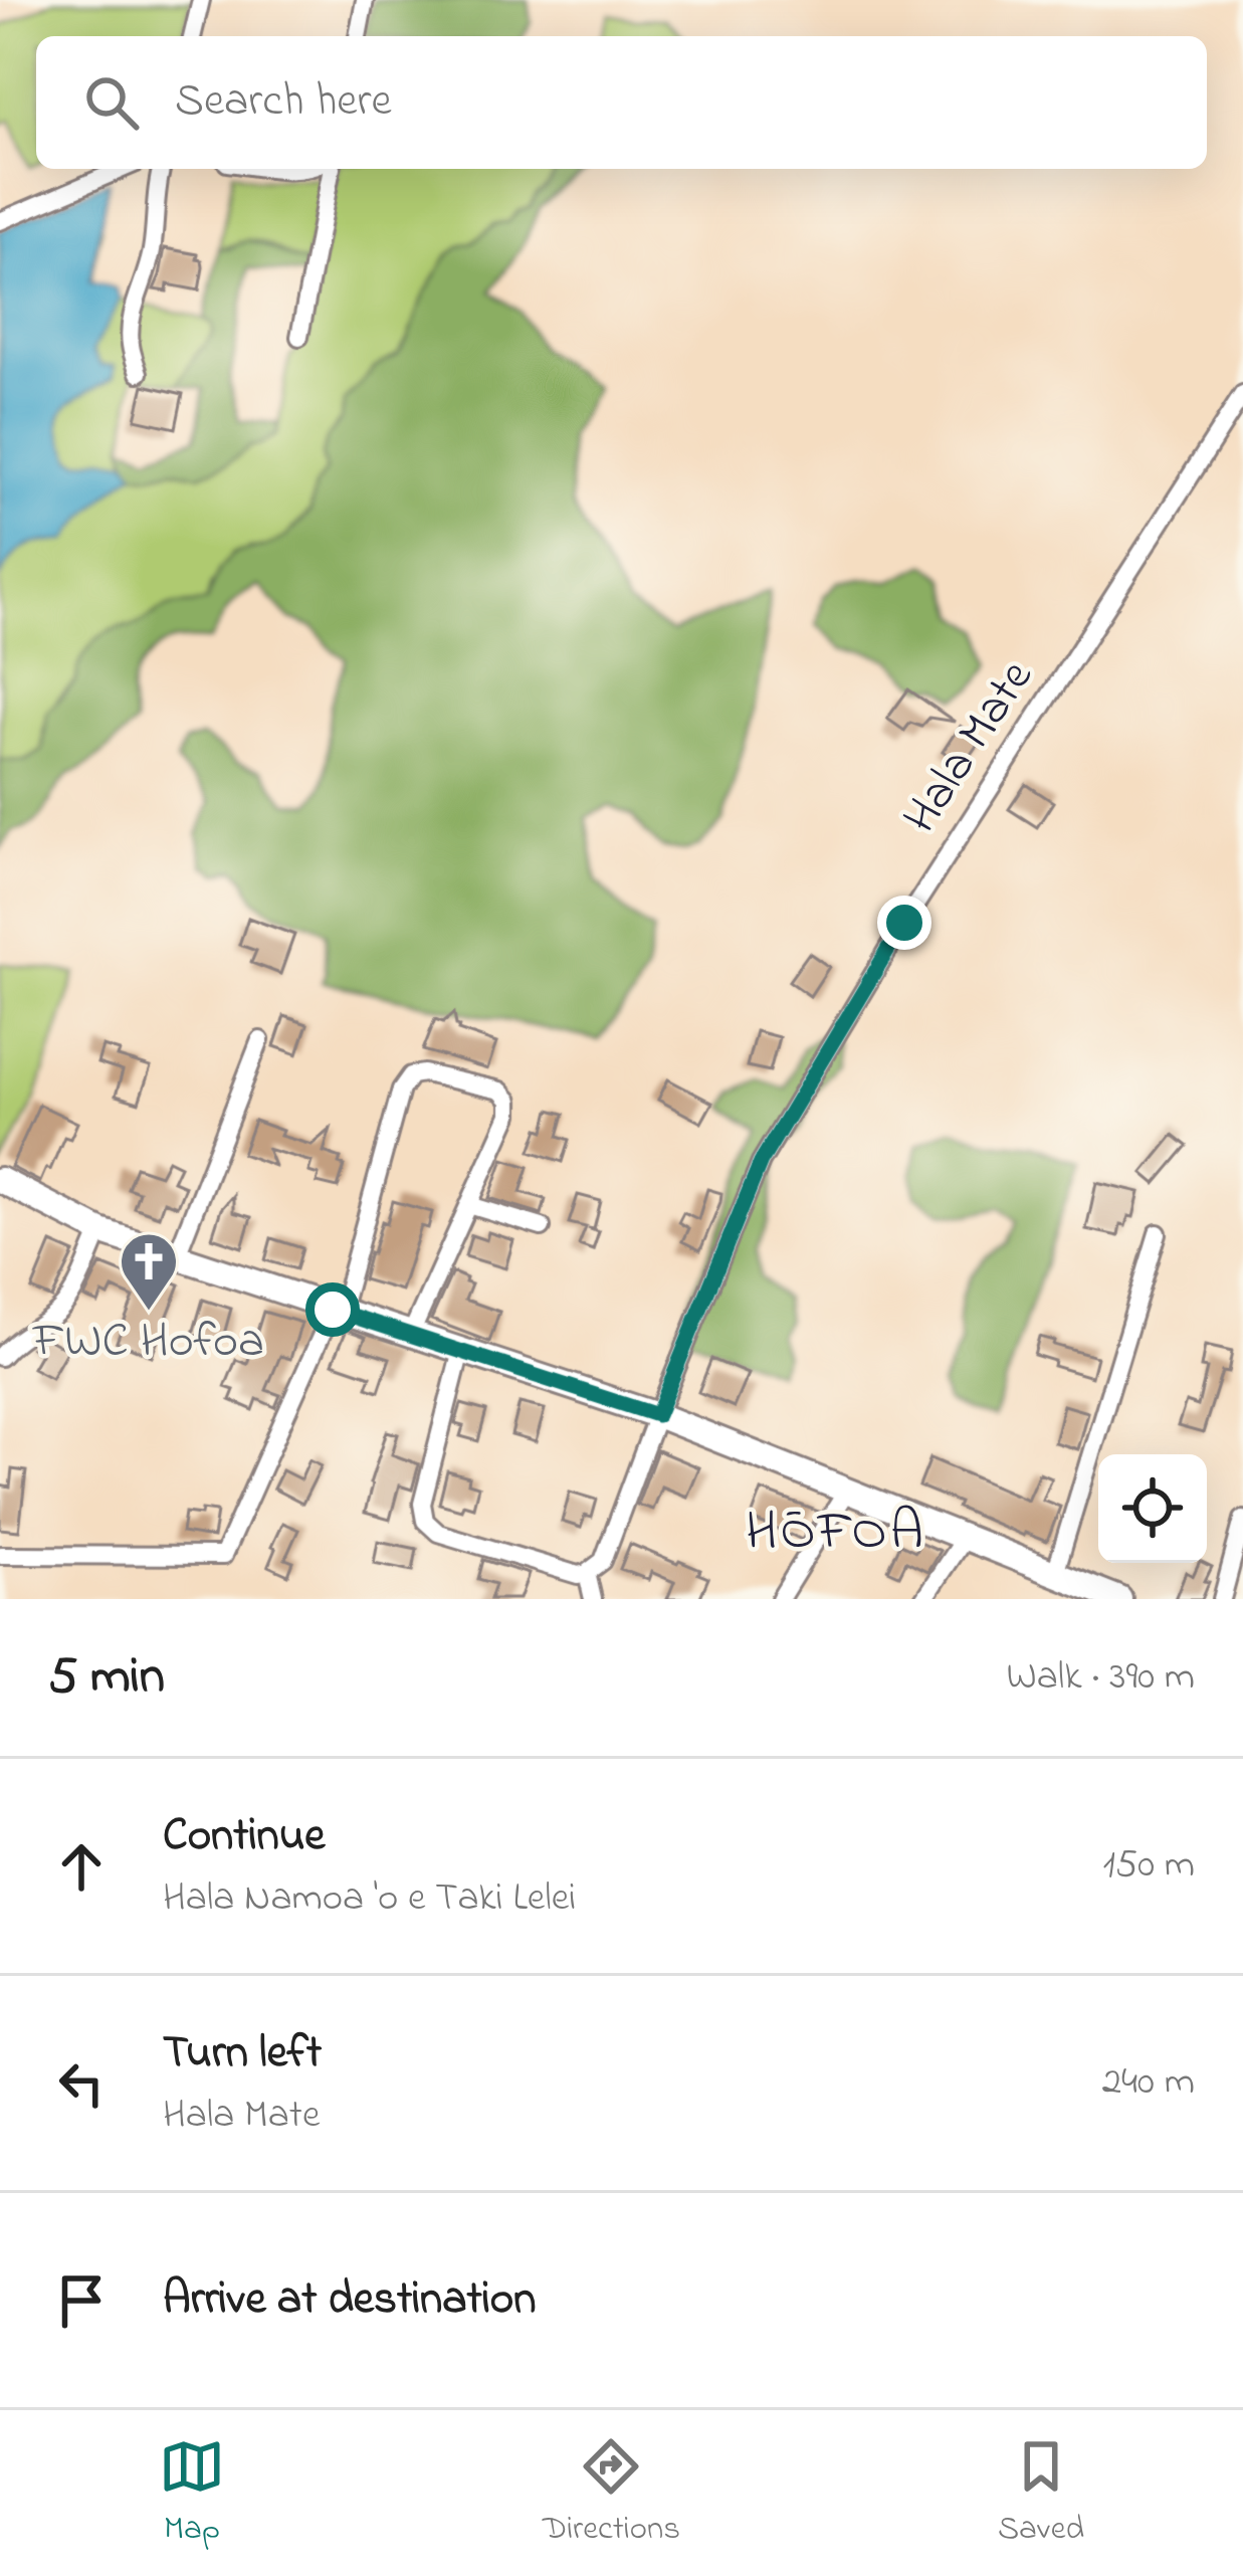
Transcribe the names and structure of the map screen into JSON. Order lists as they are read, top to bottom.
{
  "streets": {
    "street": ["Hala Mate"]
  },
  "districts": ["HŌFOA"],
  "places": {
    "church": ["FWC Hofoa"]
  },
  "page": {
    "search": "Search here",
    "heading": ["5 min", "Walk · 390 m"],
    "list": [
      ["Continue", "Hala Namoa 'o e Taki Lelei", "150 m"],
      ["Turn left", "Hala Mate", "240 m"],
      "Arrive at destination"
    ],
    "nav": ["Map", "Directions", "Saved"]
  }
}
